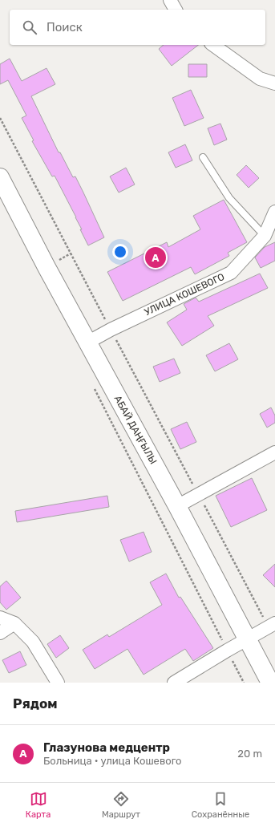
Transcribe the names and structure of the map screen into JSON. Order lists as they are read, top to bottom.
{
  "streets": {
    "main road": ["АБАЙ ДАҢҒЫЛЫ"],
    "street": ["УЛИЦА КОШЕВОГО"]
  },
  "crossings": [
    ["УЛИЦА КОШЕВОГО", "АБАЙ ДАҢҒЫЛЫ"]
  ],
  "page": {
    "search": "Поиск",
    "pins": "A",
    "heading": "Рядом",
    "list": [
      {
        "mark": "A",
        "name": "Глазунова медцентр",
        "note": "Больница · улица Кошевого",
        "value": "20 m"
      }
    ],
    "nav": ["Карта", "Маршрут", "Сохранённые"]
  }
}
